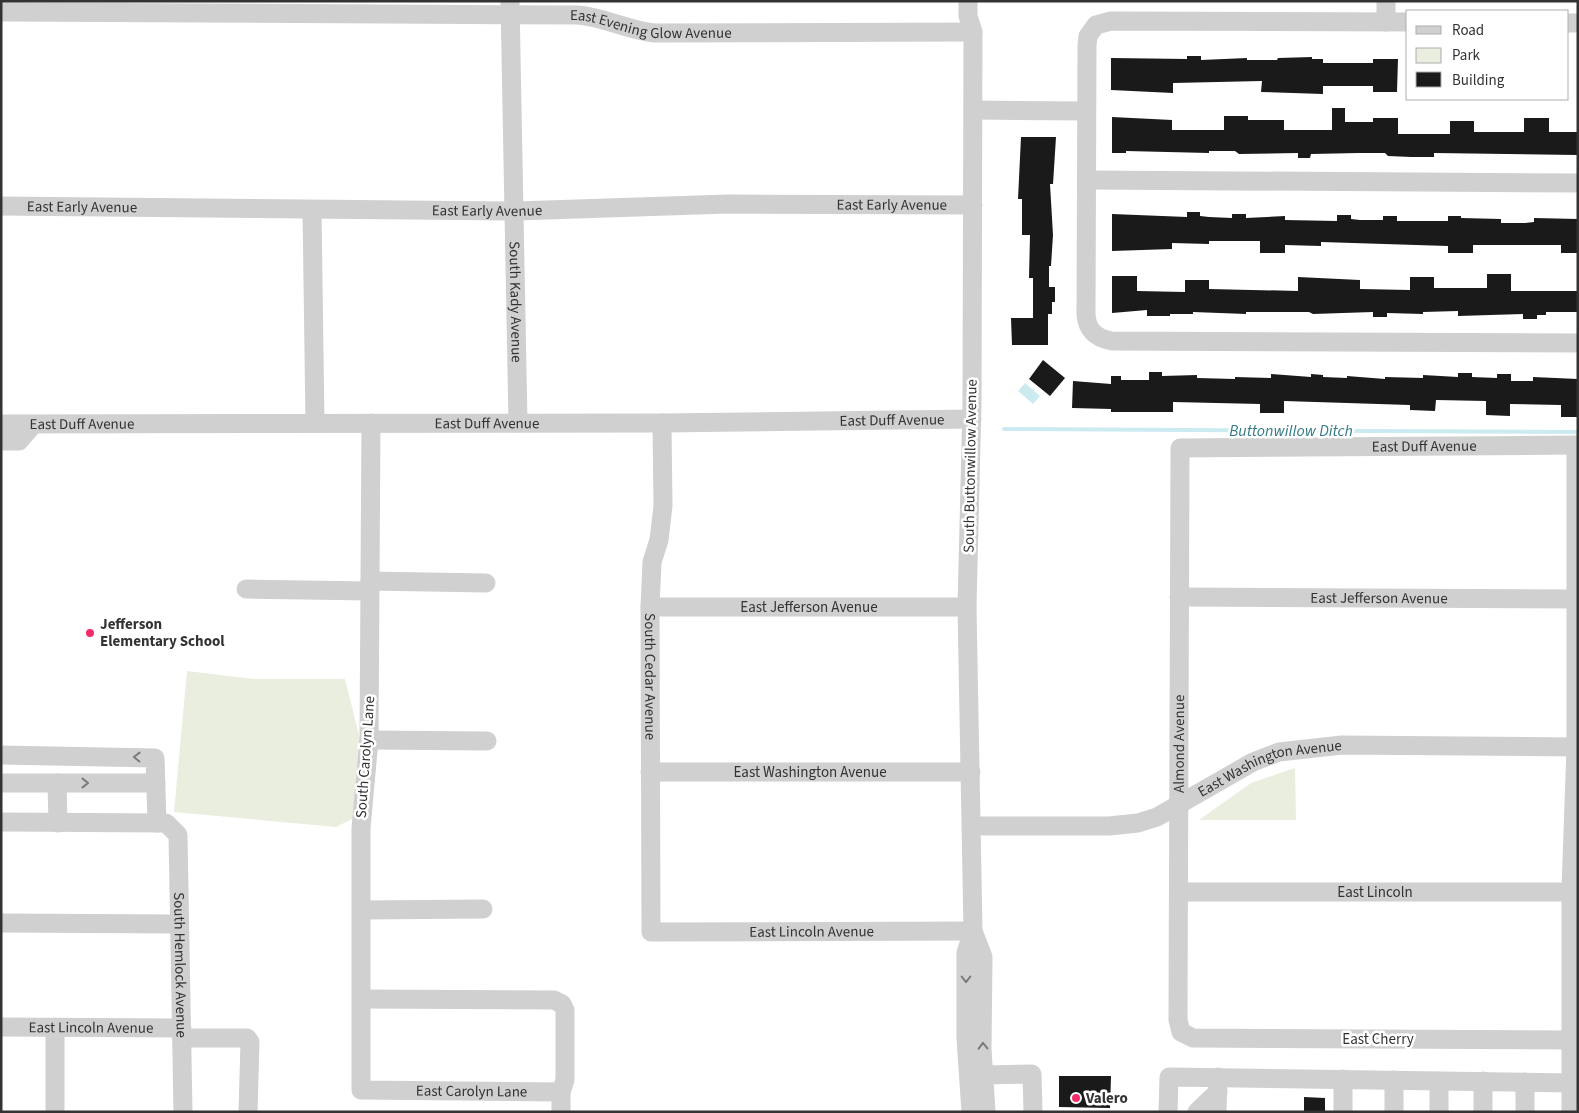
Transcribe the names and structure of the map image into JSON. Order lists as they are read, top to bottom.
{
  "streets": {
    "street": [
      "East Evening Glow Avenue",
      "East Early Avenue",
      "South Kady Avenue",
      "East Duff Avenue",
      "South Buttonwillow Avenue",
      "East Jefferson Avenue",
      "South Cedar Avenue",
      "Almond Avenue",
      "South Carolyn Lane",
      "East Washington Avenue",
      "East Lincoln",
      "East Lincoln Avenue",
      "South Hemlock Avenue",
      "East Cherry",
      "East Carolyn Lane"
    ]
  },
  "crossings": [
    ["East Evening Glow Avenue", "South Kady Avenue"],
    ["East Evening Glow Avenue", "South Buttonwillow Avenue"],
    ["East Early Avenue", "South Kady Avenue"],
    ["East Early Avenue", "South Buttonwillow Avenue"],
    ["South Kady Avenue", "East Duff Avenue"],
    ["East Duff Avenue", "South Buttonwillow Avenue"],
    ["East Duff Avenue", "South Cedar Avenue"],
    ["East Duff Avenue", "Almond Avenue"],
    ["East Duff Avenue", "South Carolyn Lane"],
    ["South Buttonwillow Avenue", "East Jefferson Avenue"],
    ["South Buttonwillow Avenue", "East Washington Avenue"],
    ["South Buttonwillow Avenue", "East Lincoln Avenue"],
    ["East Jefferson Avenue", "South Cedar Avenue"],
    ["East Jefferson Avenue", "Almond Avenue"],
    ["South Cedar Avenue", "East Washington Avenue"],
    ["South Cedar Avenue", "East Lincoln Avenue"],
    ["Almond Avenue", "East Washington Avenue"],
    ["Almond Avenue", "East Lincoln"],
    ["Almond Avenue", "East Cherry"],
    ["South Carolyn Lane", "East Carolyn Lane"],
    ["East Lincoln Avenue", "South Hemlock Avenue"]
  ],
  "water": ["Buttonwillow Ditch"],
  "places": ["Jefferson Elementary School", "Valero"],
  "legend": ["Road", "Park", "Building"]
}
